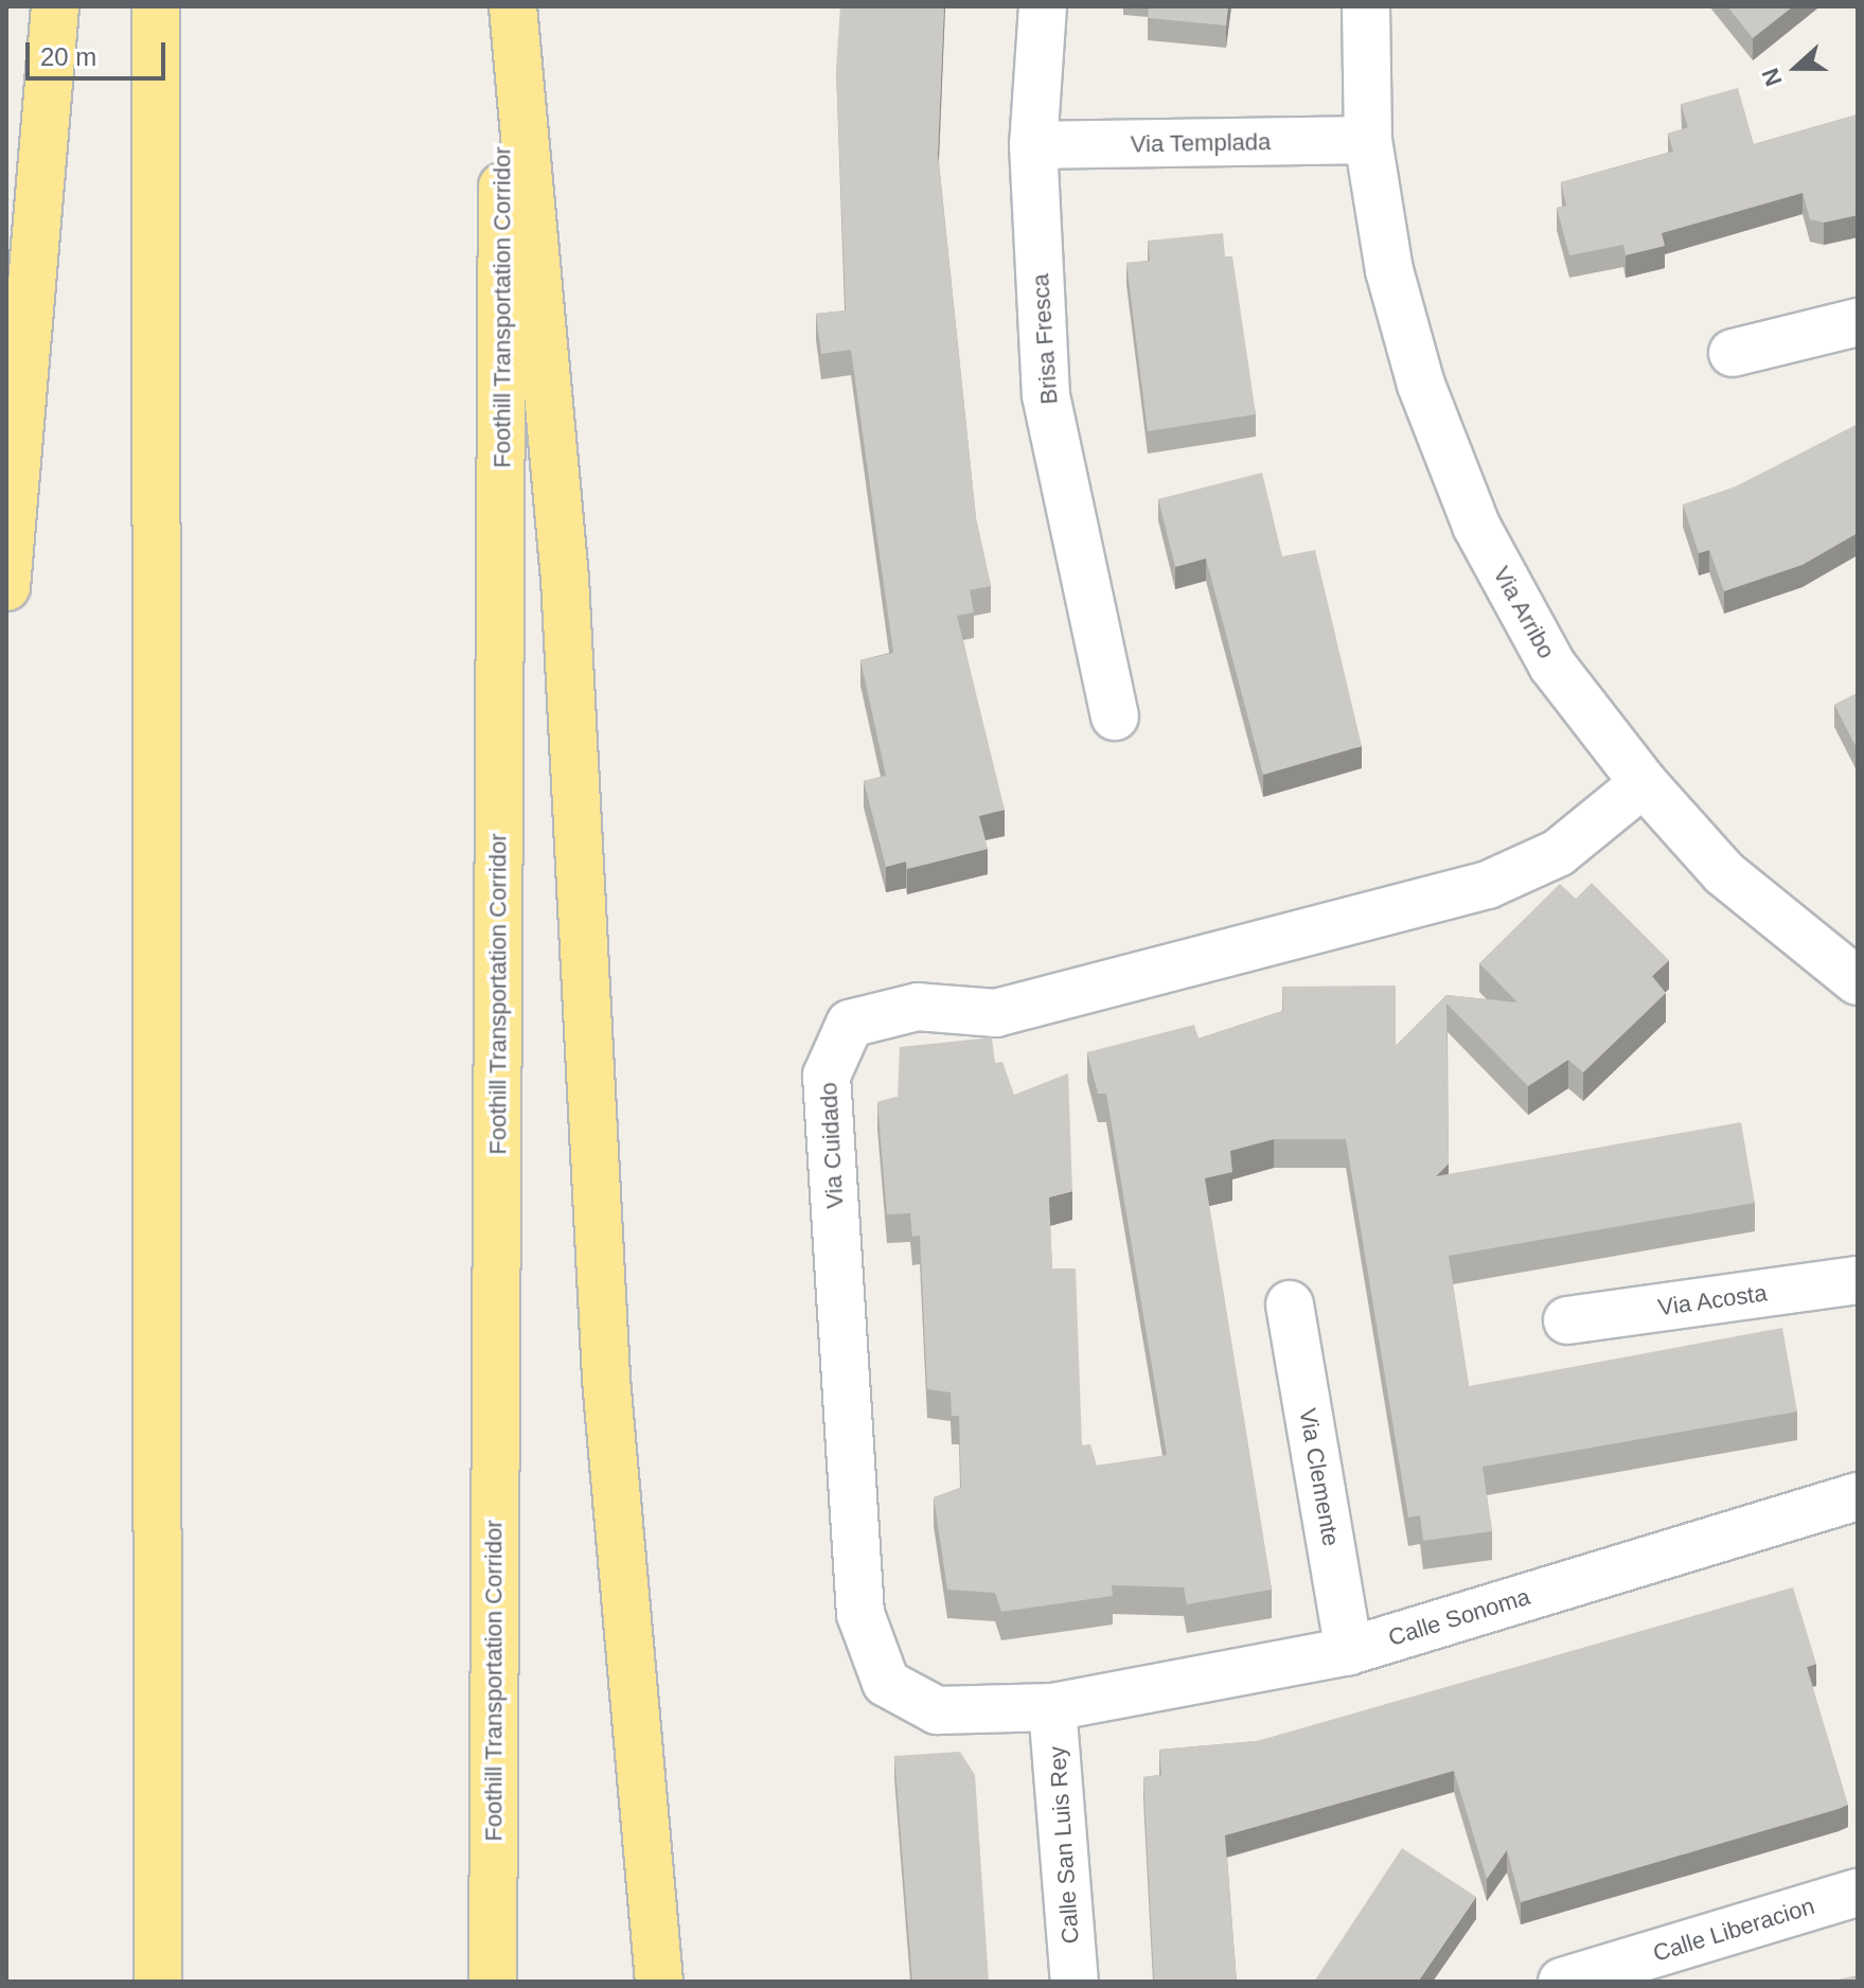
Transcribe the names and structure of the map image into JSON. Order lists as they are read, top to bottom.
{
  "streets": {
    "highway": ["Foothill Transportation Corridor"],
    "street": [
      "Via Templada",
      "Brisa Fresca",
      "Via Arribo",
      "Via Cuidado",
      "Via Acosta",
      "Via Clemente",
      "Calle Sonoma",
      "Calle San Luis Rey",
      "Calle Liberacion"
    ]
  },
  "crossings": [
    ["Via Templada", "Brisa Fresca"],
    ["Via Templada", "Via Arribo"],
    ["Via Arribo", "Via Cuidado"],
    ["Via Cuidado", "Calle Sonoma"],
    ["Via Cuidado", "Calle San Luis Rey"],
    ["Via Clemente", "Calle Sonoma"],
    ["Calle Sonoma", "Calle San Luis Rey"]
  ],
  "scale_bar": "20 m",
  "north": "left"
}
